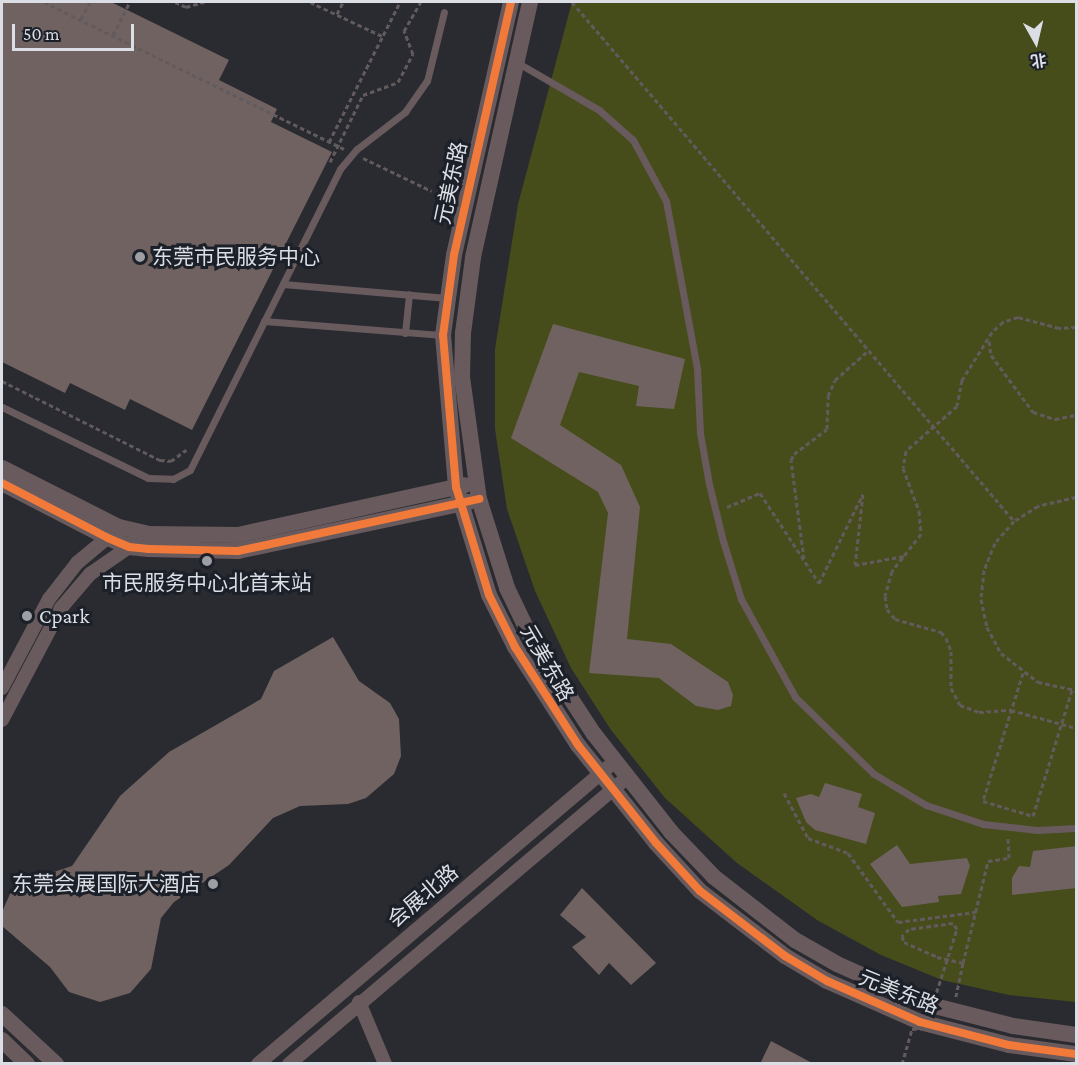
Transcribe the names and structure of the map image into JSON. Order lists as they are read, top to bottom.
{
  "streets": {
    "street": ["元美东路", "会展北路"]
  },
  "crossings": [
    ["元美东路", "会展北路"]
  ],
  "places": [
    "东莞市民服务中心",
    "市民服务中心北首末站",
    "Cpark",
    "东莞会展国际大酒店"
  ],
  "scale_bar": "50 m",
  "north": "bottom"
}
